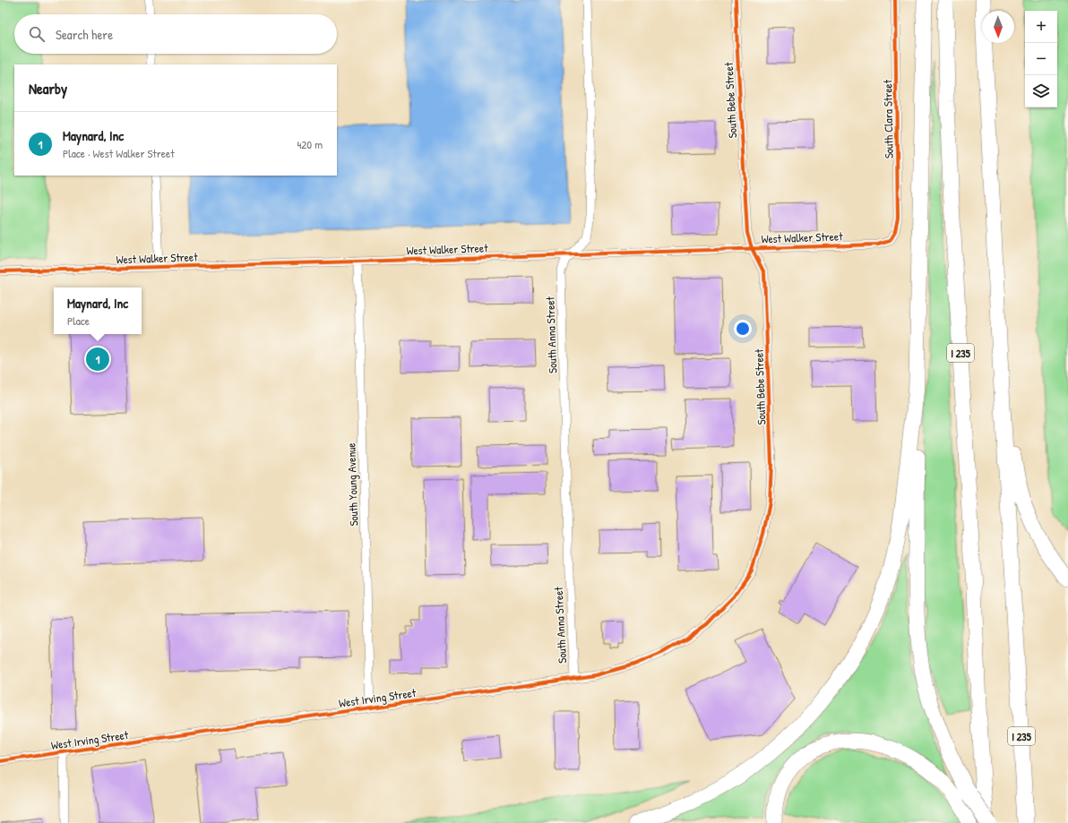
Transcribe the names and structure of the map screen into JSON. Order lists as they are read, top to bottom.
{
  "streets": {
    "highway": ["I 235"],
    "street": [
      "South Bebe Street",
      "South Clara Street",
      "West Walker Street",
      "South Anna Street",
      "South Young Avenue",
      "West Irving Street"
    ]
  },
  "crossings": [
    ["South Bebe Street", "West Walker Street"],
    ["South Bebe Street", "West Irving Street"],
    ["South Clara Street", "West Walker Street"],
    ["West Walker Street", "South Anna Street"],
    ["West Walker Street", "South Young Avenue"],
    ["South Anna Street", "West Irving Street"],
    ["South Young Avenue", "West Irving Street"]
  ],
  "north": "bottom",
  "page": {
    "map_buttons": ["+", "−"],
    "search": "Search here",
    "heading": "Nearby",
    "list": [
      {
        "mark": "1",
        "name": "Maynard, Inc",
        "note": "Place · West Walker Street",
        "value": "420 m"
      }
    ],
    "popup": ["Maynard, Inc", "Place"],
    "pins": "1"
  }
}
